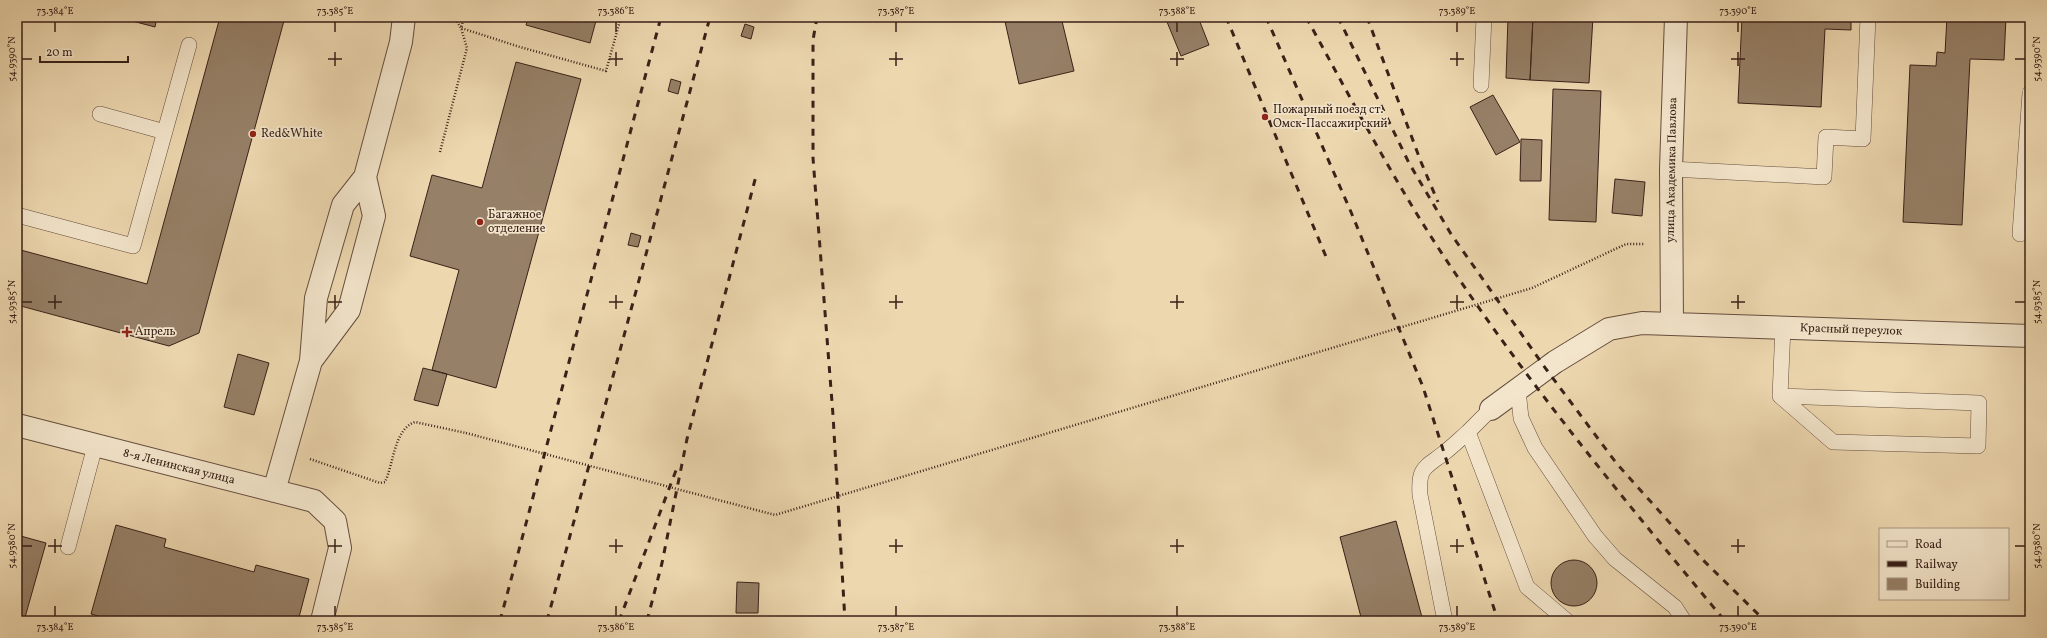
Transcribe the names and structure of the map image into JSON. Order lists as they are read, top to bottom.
{
  "streets": {
    "street": ["улица Академика Павлова", "Красный переулок", "8-я Ленинская улица"]
  },
  "crossings": [
    ["улица Академика Павлова", "Красный переулок"]
  ],
  "places": {
    "other": ["Пожарный поезд ст. Омск-Пассажирский", "Red&White", "Багажное отделение"],
    "health": ["Апрель"]
  },
  "legend": ["Road", "Railway", "Building"],
  "scale_bar": "20 m",
  "coordinates": [
    "73.384°E",
    "73.385°E",
    "73.386°E",
    "73.387°E",
    "73.388°E",
    "73.389°E",
    "73.390°E",
    "54.9390°N",
    "54.9385°N",
    "54.9380°N"
  ]
}
